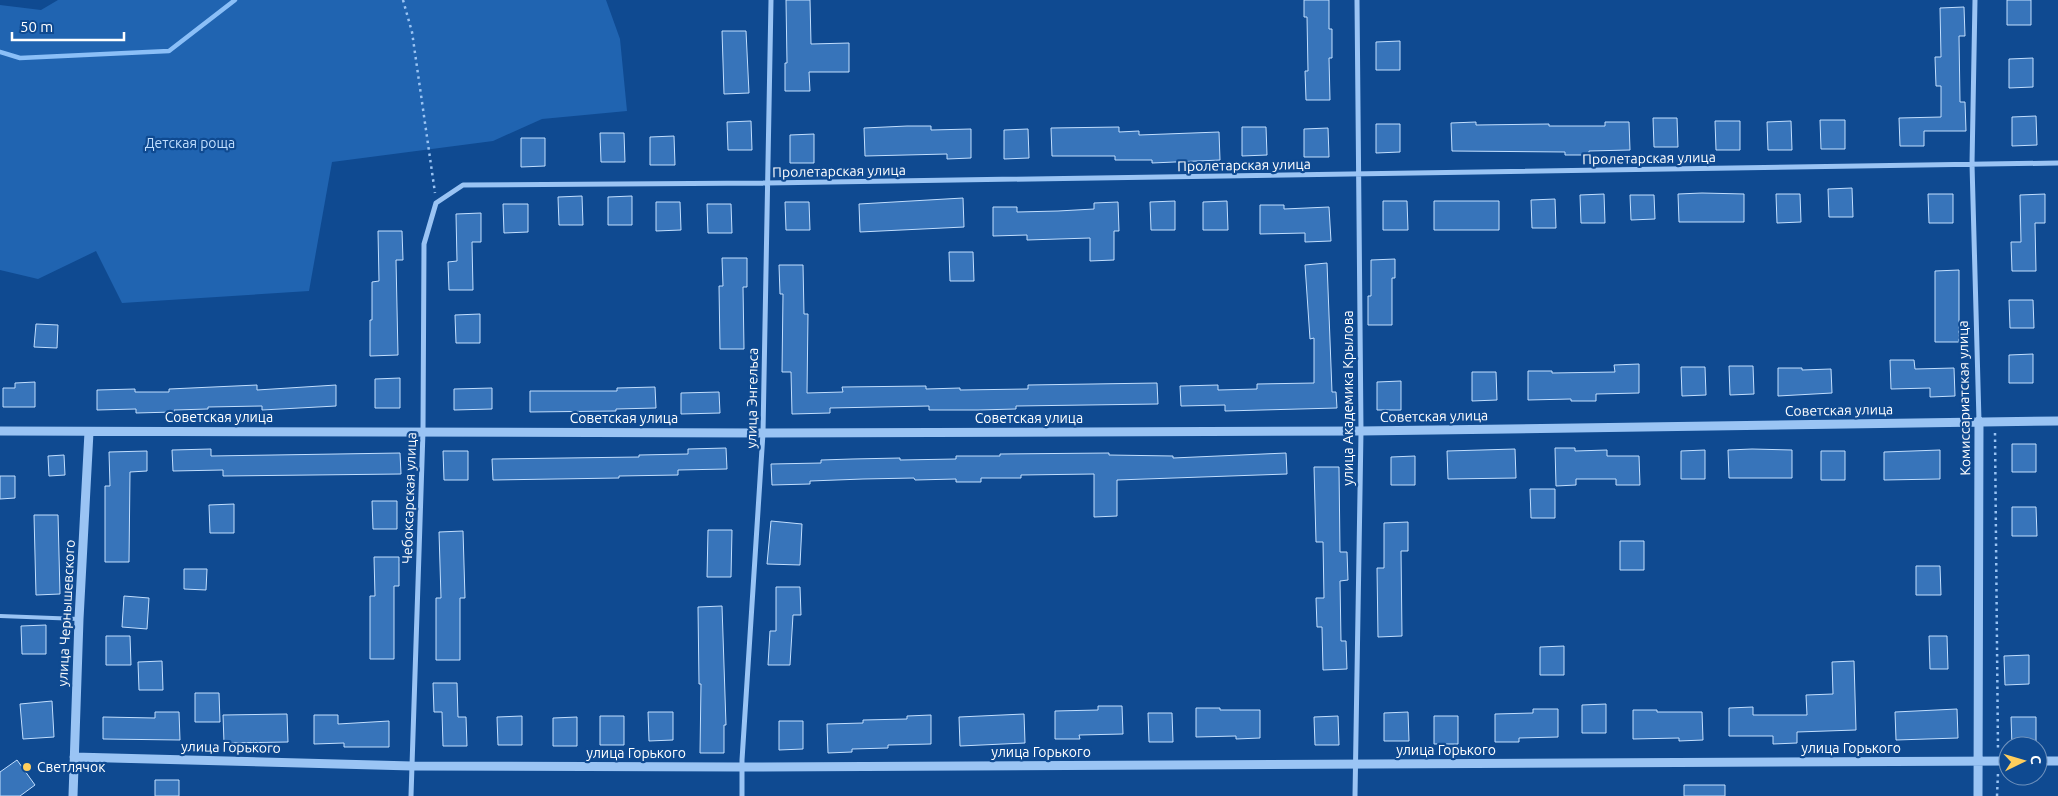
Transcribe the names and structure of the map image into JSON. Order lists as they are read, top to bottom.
{
  "streets": {
    "street": [
      "Пролетарская улица",
      "улица Энгельса",
      "улица Академика Крылова",
      "Комиссариатская улица",
      "Советская улица",
      "Чебоксарская улица",
      "улица Чернышевского",
      "улица Горького"
    ]
  },
  "crossings": [
    ["Пролетарская улица", "улица Энгельса"],
    ["Пролетарская улица", "улица Академика Крылова"],
    ["Пролетарская улица", "Комиссариатская улица"],
    ["Пролетарская улица", "Чебоксарская улица"],
    ["улица Энгельса", "Советская улица"],
    ["улица Энгельса", "улица Горького"],
    ["улица Академика Крылова", "Советская улица"],
    ["улица Академика Крылова", "улица Горького"],
    ["Комиссариатская улица", "Советская улица"],
    ["Комиссариатская улица", "улица Горького"],
    ["Советская улица", "Чебоксарская улица"],
    ["Советская улица", "улица Чернышевского"],
    ["Чебоксарская улица", "улица Горького"],
    ["улица Чернышевского", "улица Горького"]
  ],
  "parks": ["Детская роща"],
  "places": ["Светлячок"],
  "scale_bar": "50 m",
  "north": "right"
}
